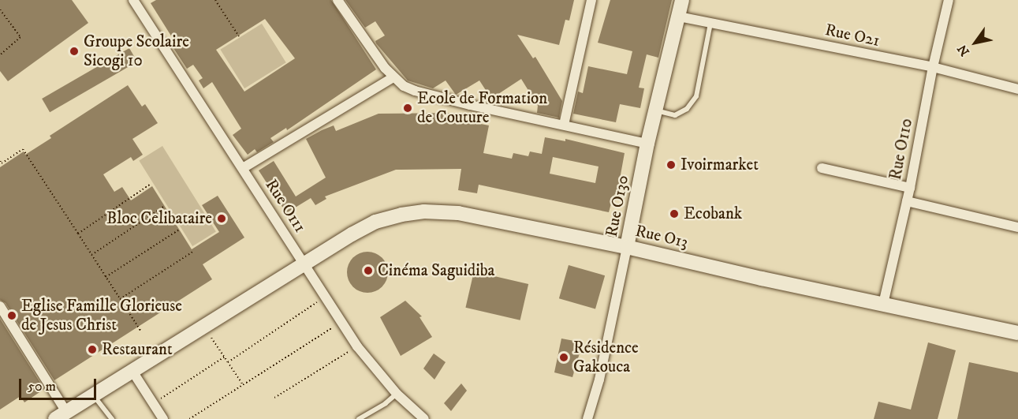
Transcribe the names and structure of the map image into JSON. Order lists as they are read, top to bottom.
{
  "streets": {
    "main road": ["Rue O130", "Rue O13"],
    "street": ["Rue O21", "Rue O110", "Rue O111"]
  },
  "crossings": [
    ["Rue O21", "Rue O110"],
    ["Rue O21", "Rue O130"],
    ["Rue O110", "Rue O13"],
    ["Rue O111", "Rue O13"],
    ["Rue O130", "Rue O13"]
  ],
  "places": [
    "Groupe Scolaire Sicogi 10",
    "Ecole de Formation de Couture",
    "Ivoirmarket",
    "Ecobank",
    "Bloc Celibataire",
    "Cinéma Saguidiba",
    "Eglise Famille Glorieuse de Jesus Christ",
    "Restaurant",
    "Résidence Gakouca"
  ],
  "scale_bar": "50 m",
  "north": "bottom left"
}
